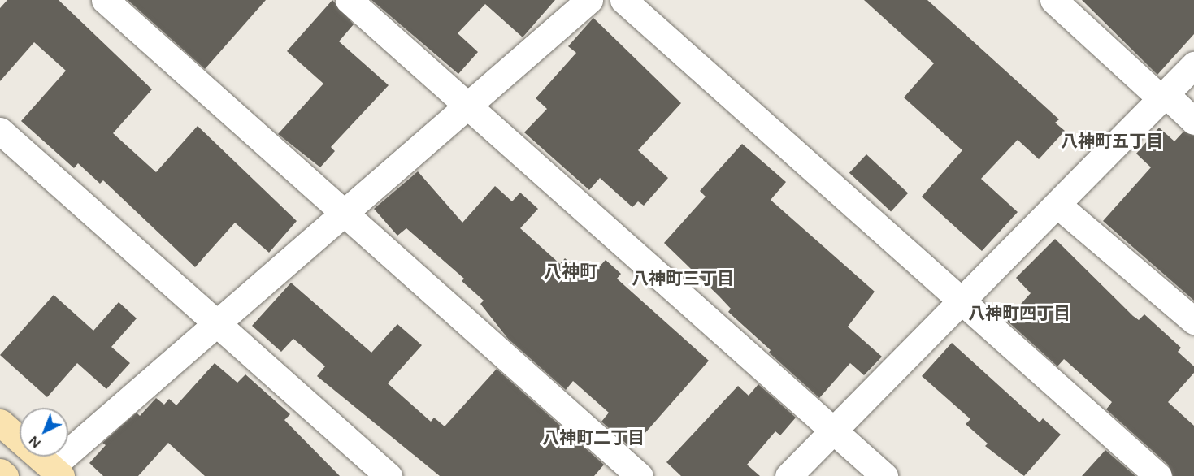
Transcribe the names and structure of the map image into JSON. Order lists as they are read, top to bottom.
{
  "districts": [
    "八神町五丁目",
    "八神町",
    "八神町三丁目",
    "八神町四丁目",
    "八神町二丁目"
  ],
  "north": "bottom left"
}
